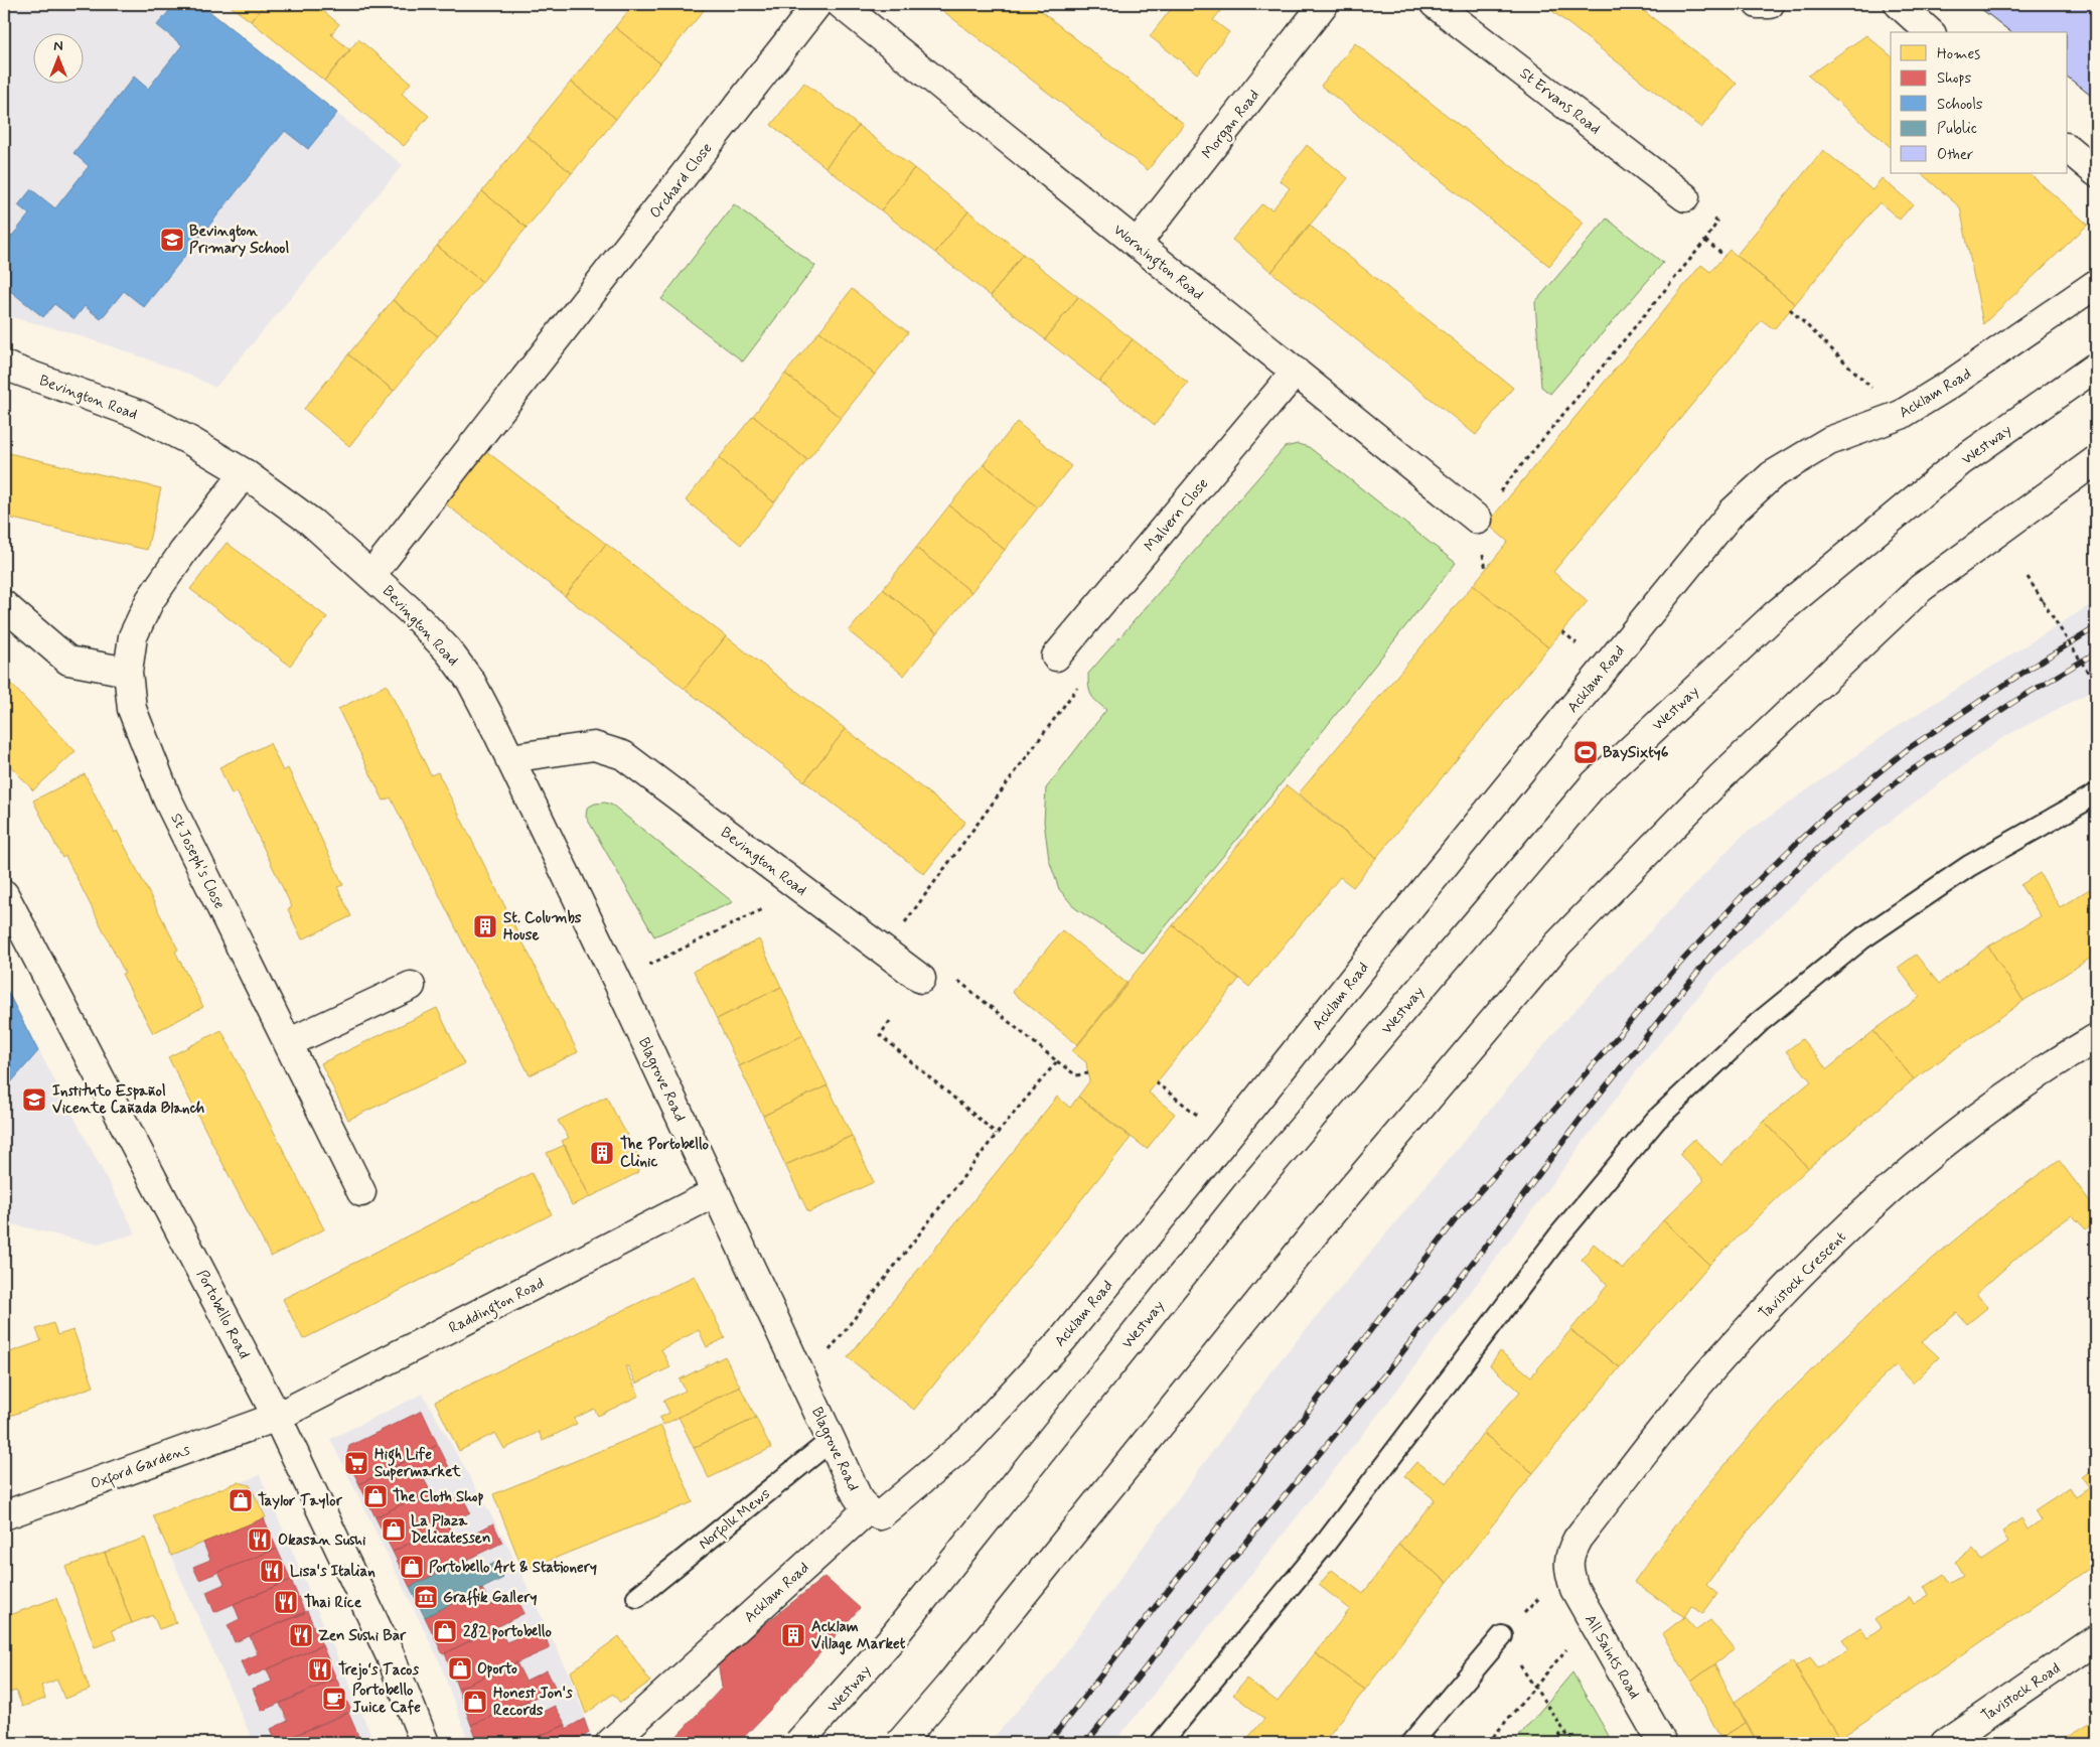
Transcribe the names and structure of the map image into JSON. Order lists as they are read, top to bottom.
{
  "streets": {
    "main road": [
      "St Ervans Road",
      "Morgan Road",
      "Orchard Close",
      "Wornington Road",
      "Acklam Road",
      "Bevington Road",
      "Westway",
      "Malvern Close",
      "St Joseph's Close",
      "Blagrove Road",
      "Tavistock Crescent",
      "Raddington Road",
      "Portobello Road",
      "Oxford Gardens",
      "All Saints Road",
      "Tavistock Road"
    ],
    "lane": ["Norfolk Mews"]
  },
  "crossings": [
    ["Morgan Road", "Wornington Road"],
    ["Orchard Close", "Bevington Road"],
    ["Wornington Road", "Malvern Close"],
    ["Acklam Road", "Blagrove Road"],
    ["Bevington Road", "St Joseph's Close"],
    ["Bevington Road", "Blagrove Road"],
    ["Blagrove Road", "Raddington Road"],
    ["Blagrove Road", "Norfolk Mews"],
    ["Tavistock Crescent", "All Saints Road"],
    ["Raddington Road", "Portobello Road"],
    ["Raddington Road", "Oxford Gardens"],
    ["Portobello Road", "Oxford Gardens"]
  ],
  "places": {
    "school or university": ["Bevington Primary School", "Instituto Español Vicente Cañada Blanch"],
    "sports": ["BaySixty6"],
    "building": ["St. Columbs House", "The Portobello Clinic", "Acklam Village Market"],
    "supermarket": ["High Life Supermarket"],
    "shop": [
      "The Cloth Shop",
      "Taylor Taylor",
      "La Plaza Delicatessen",
      "Portobello Art & Stationery",
      "282 portobello",
      "Oporto",
      "Honest Jon's Records"
    ],
    "restaurant": [
      "Okasan Sushi",
      "Lisa's Italian",
      "Thai Rice",
      "Zen Sushi Bar",
      "Trejo‘s Tacos"
    ],
    "museum": ["Graffik Gallery"],
    "cafe": ["Portobello Juice Cafe"]
  },
  "legend": [
    "Homes",
    "Shops",
    "Schools",
    "Public",
    "Other"
  ],
  "north": "top"
}
